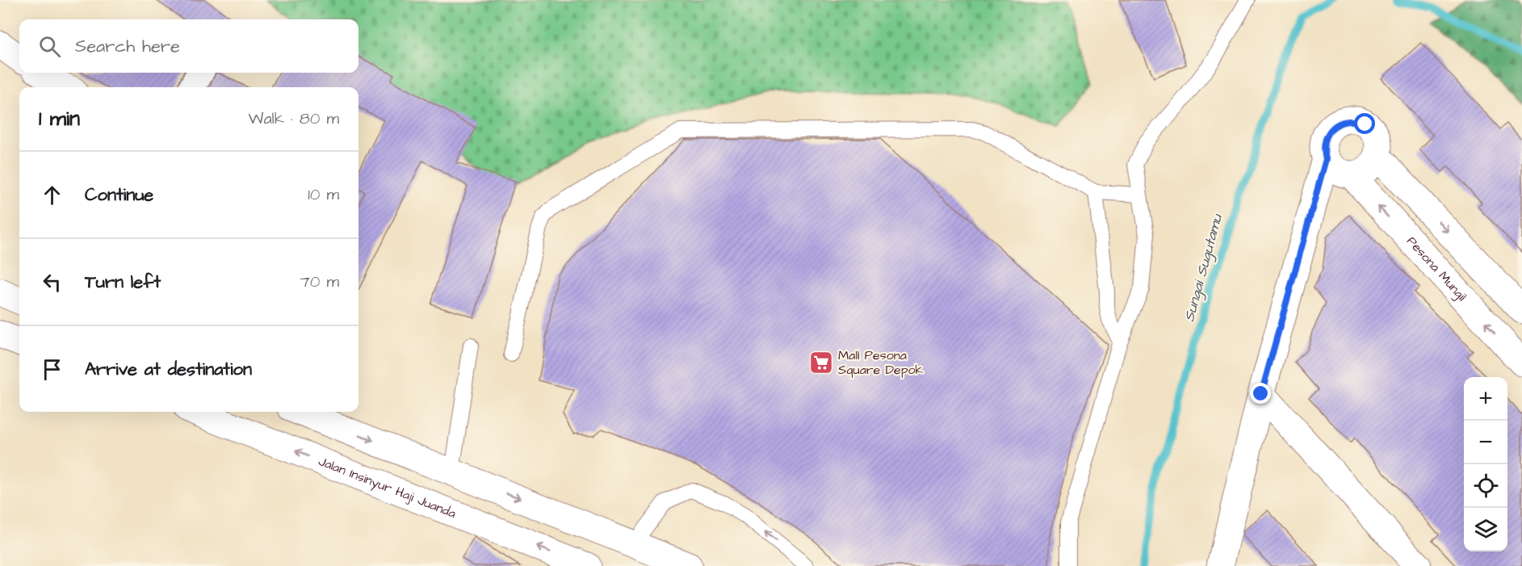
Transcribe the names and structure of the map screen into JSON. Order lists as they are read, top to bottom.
{
  "streets": {
    "main road": ["Pesona Mungil", "Jalan Insinyur Haji Juanda"]
  },
  "water": ["Sungai Sugutamu"],
  "places": {
    "supermarket": ["Mall Pesona Square Depok"]
  },
  "page": {
    "search": "Search here",
    "heading": ["1 min", "Walk · 80 m"],
    "list": [
      ["Continue", "10 m"],
      ["Turn left", "70 m"],
      "Arrive at destination"
    ],
    "map_buttons": ["+", "−"]
  }
}
